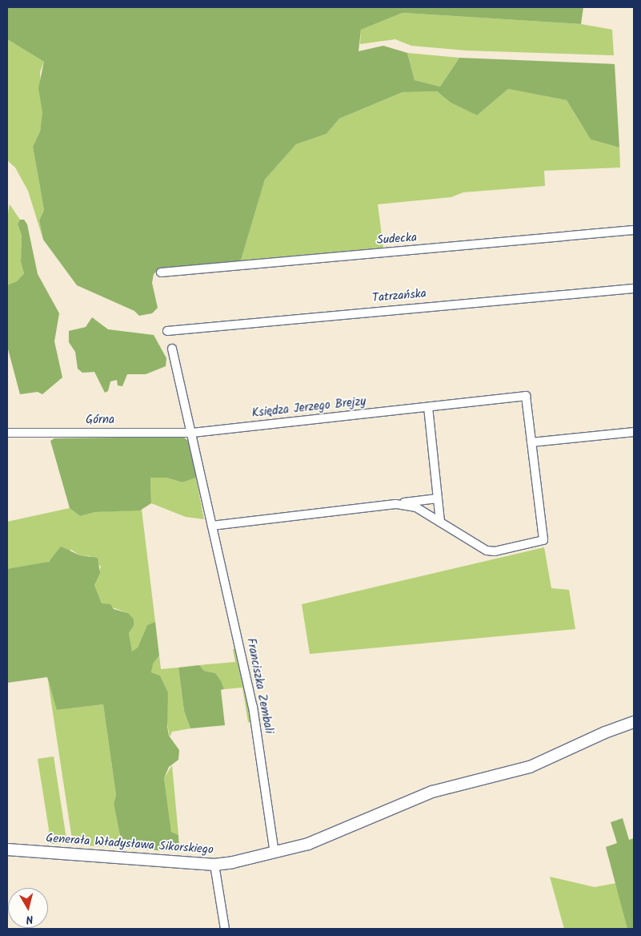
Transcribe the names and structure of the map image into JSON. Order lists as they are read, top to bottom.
{
  "streets": {
    "street": [
      "Sudecka",
      "Tatrzańska",
      "Księdza Jerzego Brejzy",
      "Górna",
      "Franciszka Zembali",
      "Generała Władysława Sikorskiego"
    ]
  },
  "crossings": [
    ["Księdza Jerzego Brejzy", "Górna"],
    ["Księdza Jerzego Brejzy", "Franciszka Zembali"],
    ["Górna", "Franciszka Zembali"],
    ["Franciszka Zembali", "Generała Władysława Sikorskiego"]
  ],
  "north": "bottom"
}
